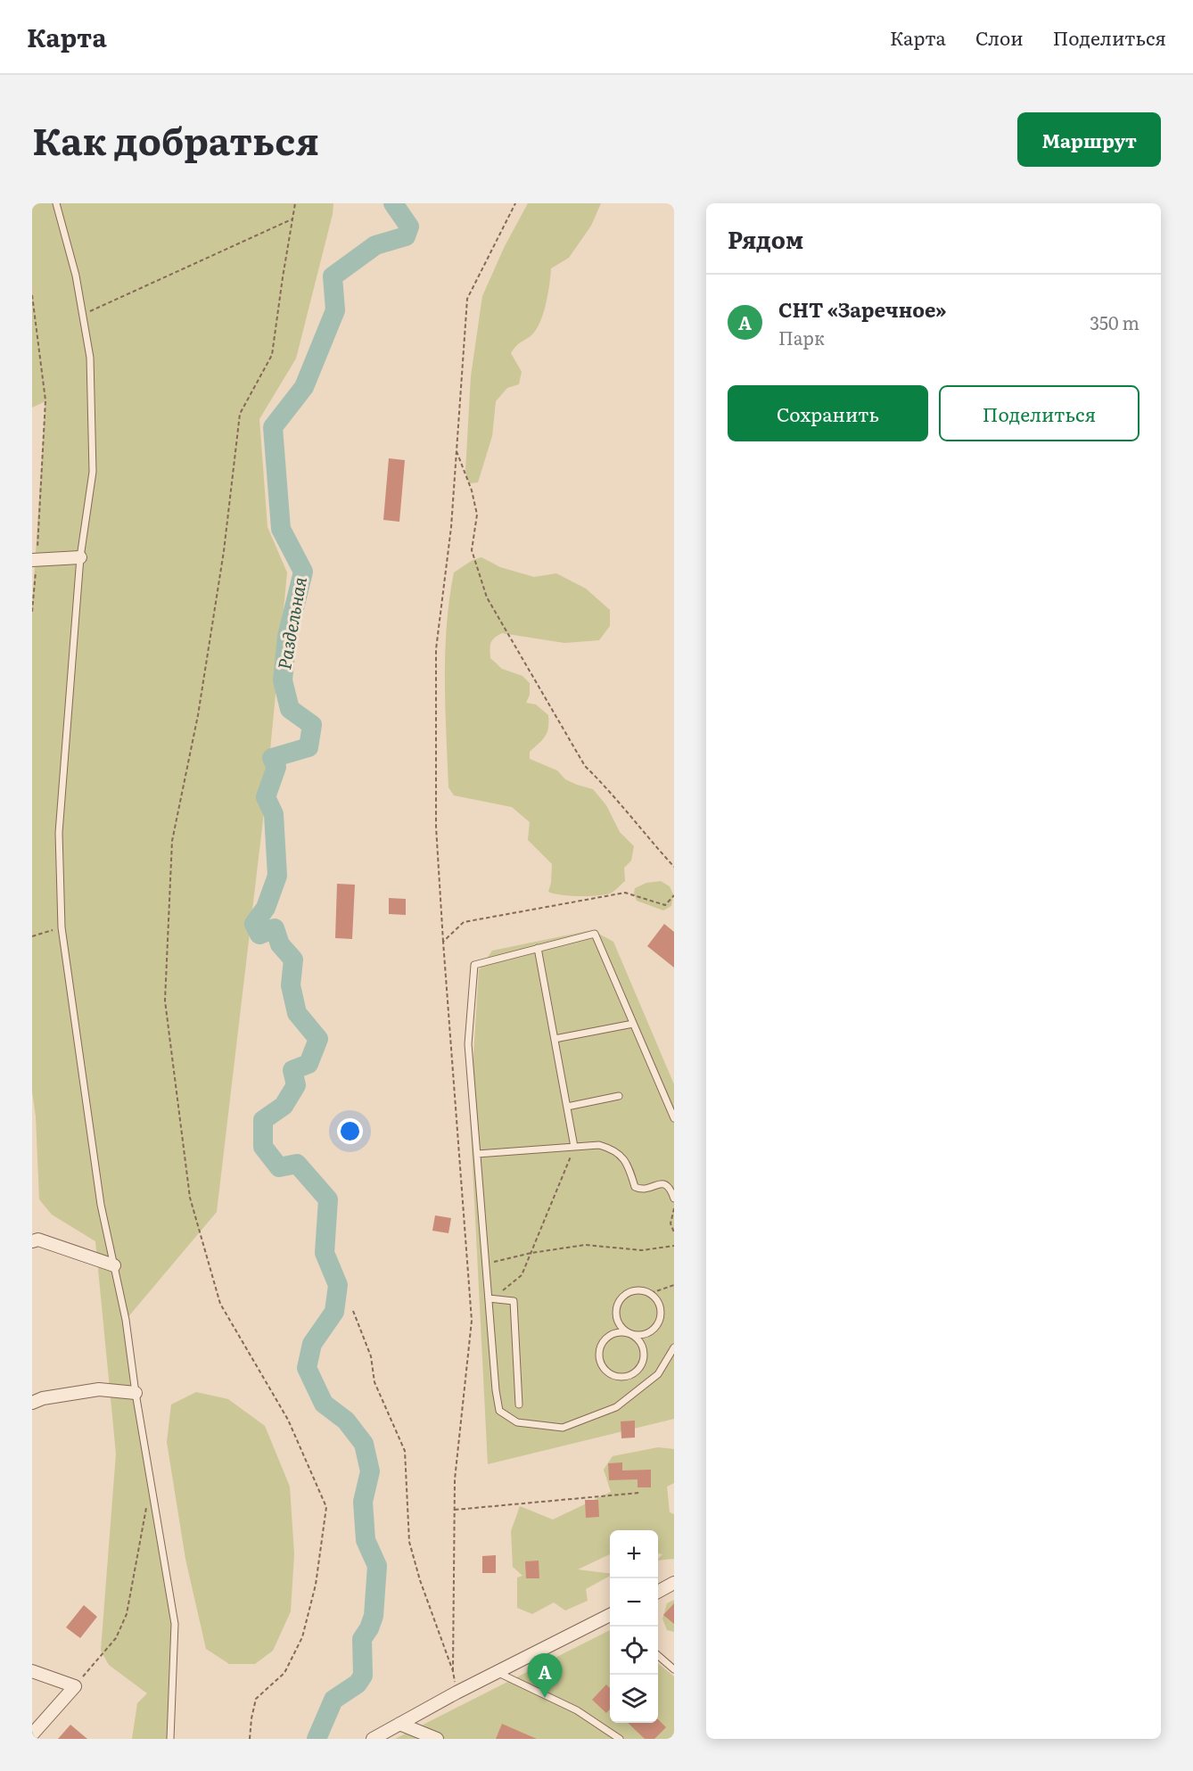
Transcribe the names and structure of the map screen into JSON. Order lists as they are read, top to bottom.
{
  "water": ["Раздельная"],
  "page": {
    "header": "Карта",
    "nav": ["Карта", "Слои", "Поделиться"],
    "title": "Как добраться",
    "buttons": [
      "Маршрут",
      ["Сохранить", "Поделиться"]
    ],
    "heading": "Рядом",
    "list": [
      {
        "mark": "A",
        "name": "СНТ «Заречное»",
        "note": "Парк",
        "value": "350 m"
      }
    ],
    "map_buttons": ["+", "−"],
    "pins": "A"
  }
}
